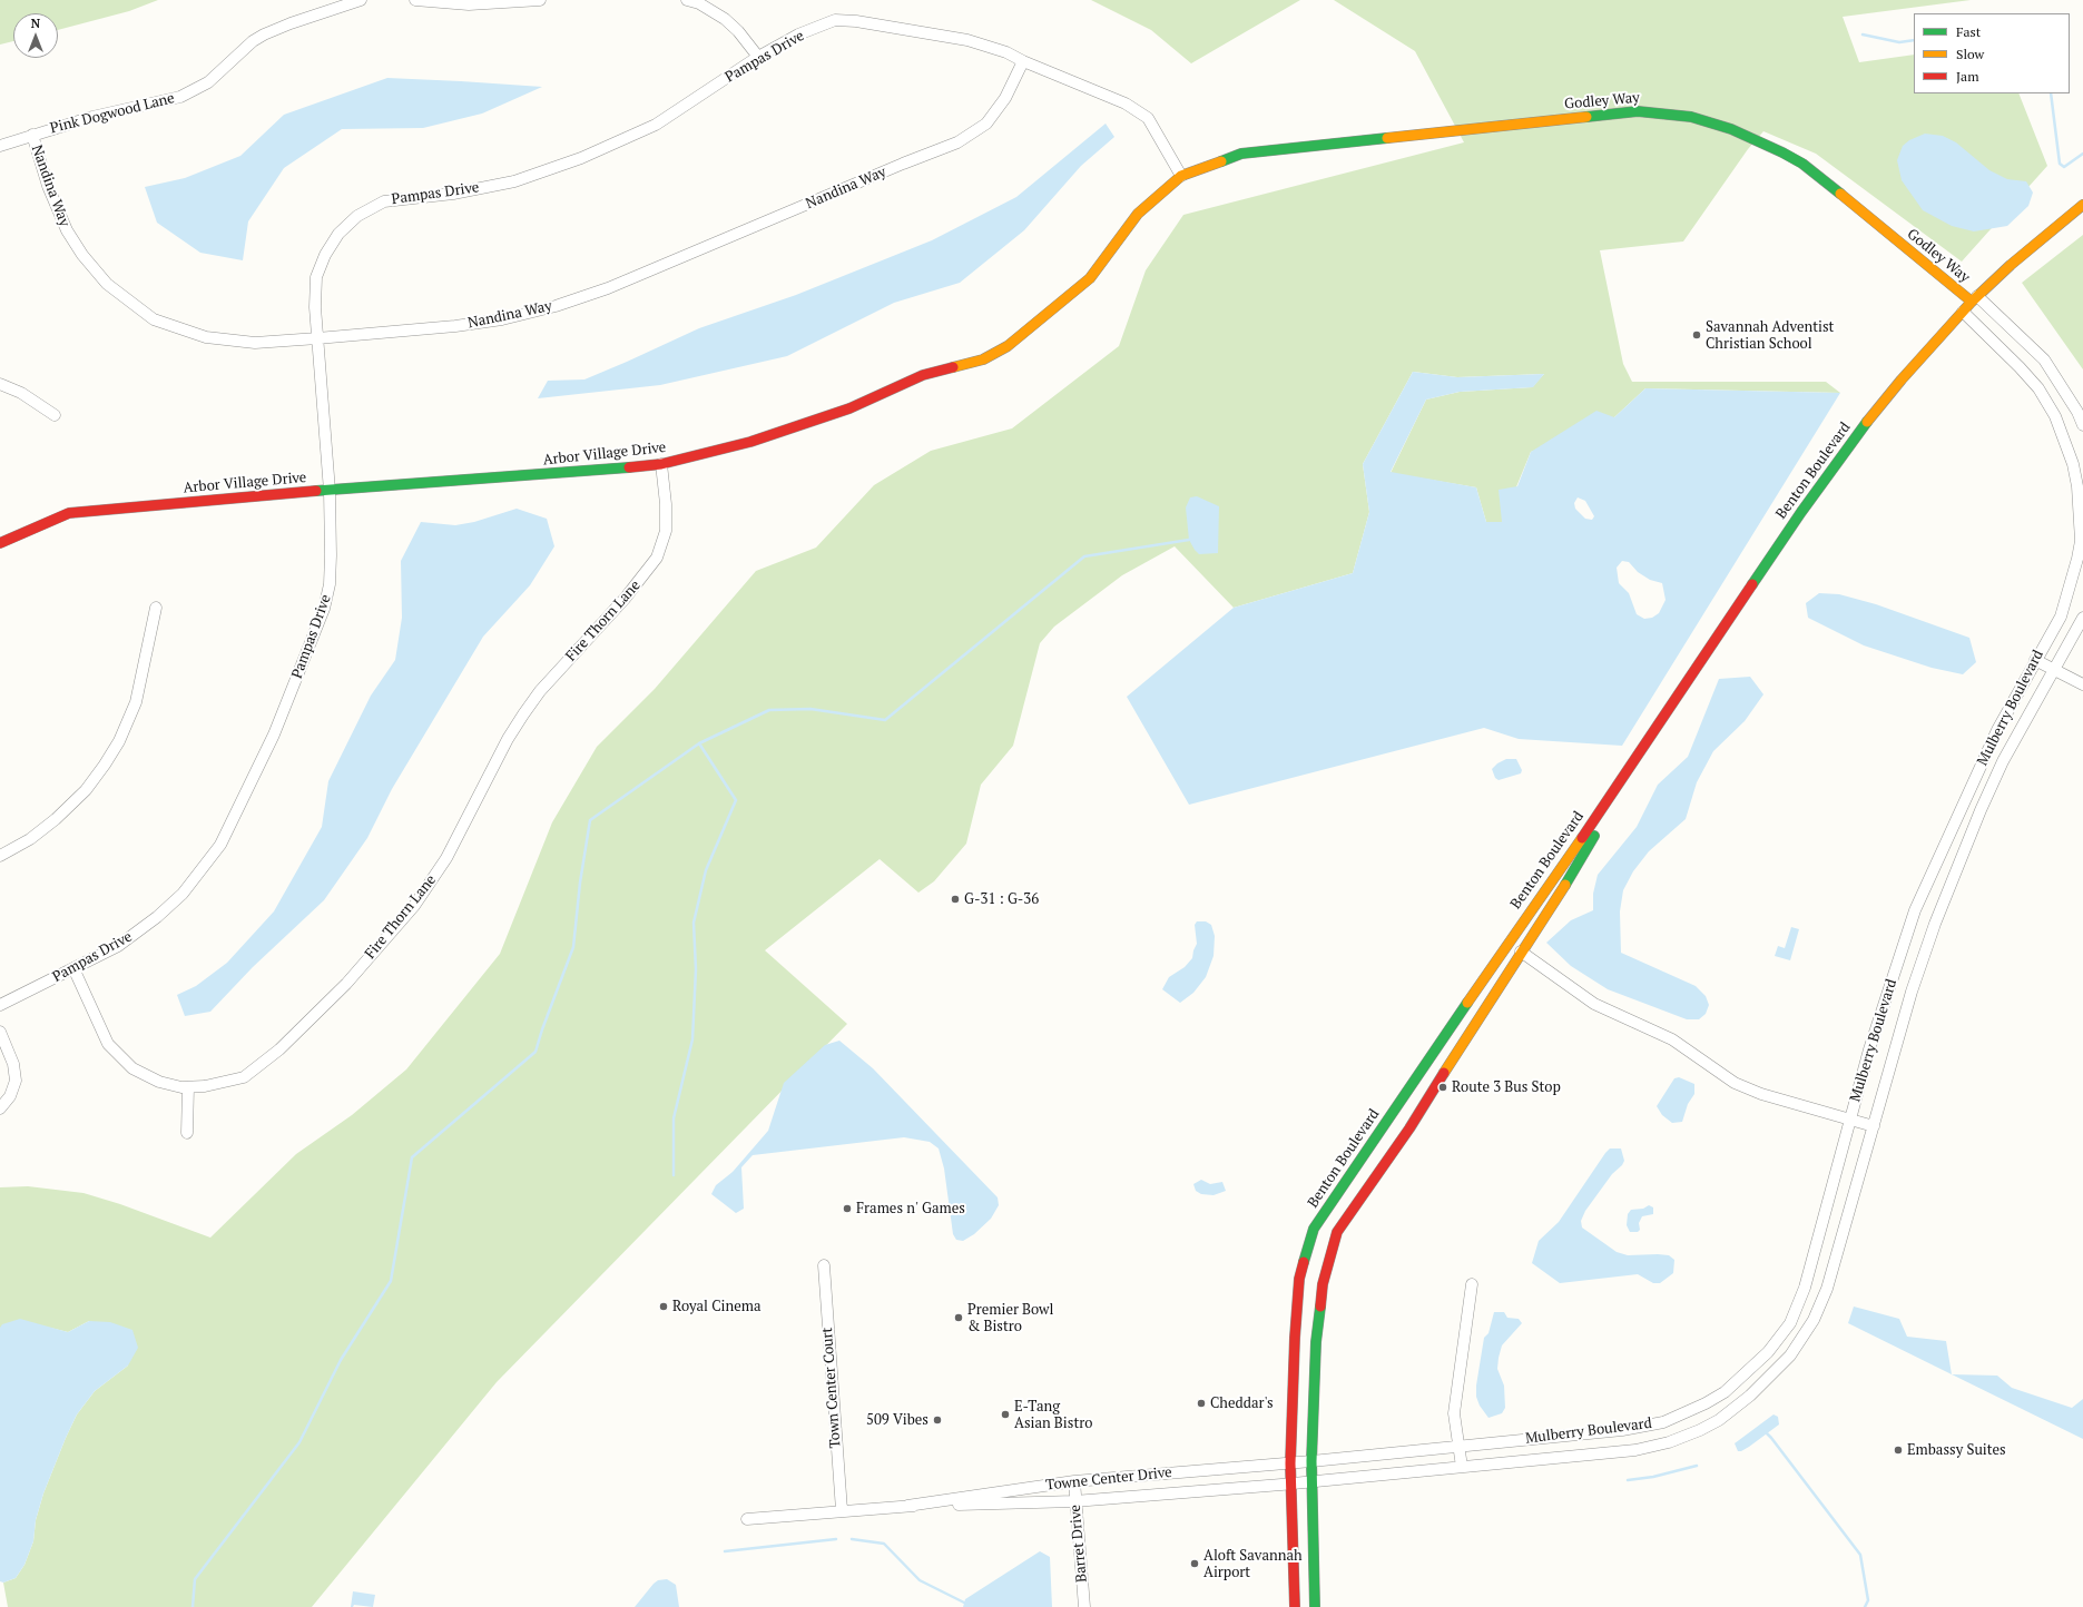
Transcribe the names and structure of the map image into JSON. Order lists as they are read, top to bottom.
{
  "streets": {
    "street": [
      "Pampas Drive",
      "Godley Way",
      "Pink Dogwood Lane",
      "Nandina Way",
      "Arbor Village Drive",
      "Benton Boulevard",
      "Fire Thorn Lane",
      "Mulberry Boulevard",
      "Town Center Court",
      "Towne Center Drive",
      "Barret Drive"
    ]
  },
  "crossings": [
    ["Pampas Drive", "Godley Way"],
    ["Pampas Drive", "Nandina Way"],
    ["Pampas Drive", "Arbor Village Drive"],
    ["Pampas Drive", "Fire Thorn Lane"],
    ["Godley Way", "Arbor Village Drive"],
    ["Godley Way", "Benton Boulevard"],
    ["Pink Dogwood Lane", "Nandina Way"],
    ["Arbor Village Drive", "Fire Thorn Lane"],
    ["Benton Boulevard", "Mulberry Boulevard"],
    ["Benton Boulevard", "Towne Center Drive"],
    ["Mulberry Boulevard", "Towne Center Drive"],
    ["Town Center Court", "Towne Center Drive"],
    ["Towne Center Drive", "Barret Drive"]
  ],
  "places": [
    "Savannah Adventist Christian School",
    "G-31 : G-36",
    "Route 3 Bus Stop",
    "Frames n' Games",
    "Royal Cinema",
    "Premier Bowl & Bistro",
    "Cheddar's",
    "E-Tang Asian Bistro",
    "509 Vibes",
    "Embassy Suites",
    "Aloft Savannah Airport"
  ],
  "legend": ["Fast", "Slow", "Jam"],
  "north": "top"
}
